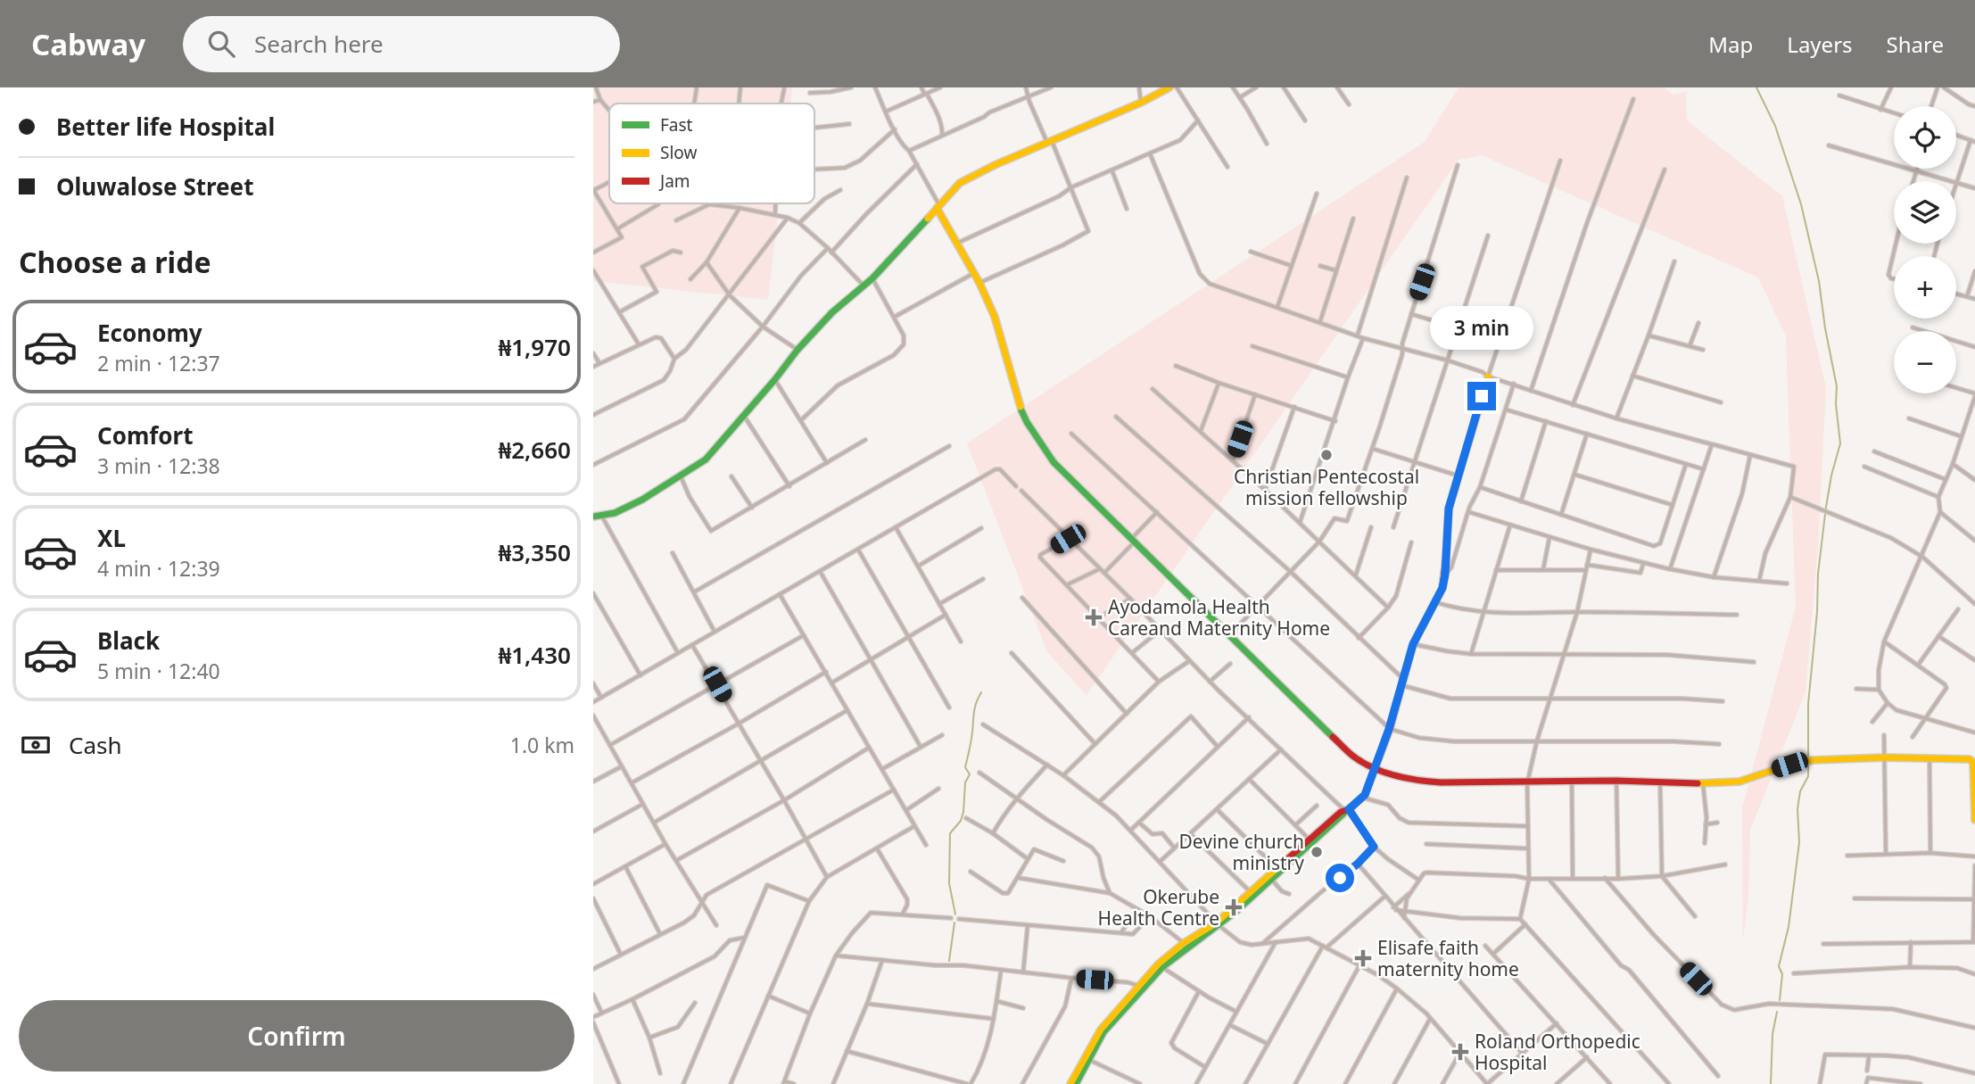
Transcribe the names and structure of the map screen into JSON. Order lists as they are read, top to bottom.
{
  "places": {
    "other": ["Christian Pentecostal mission fellowship", "Devine church ministry"],
    "health": [
      "Ayodamola Health Careand Maternity Home",
      "Okerube Health Centre",
      "Elisafe faith maternity home",
      "Roland Orthopedic Hospital"
    ]
  },
  "legend": ["Fast", "Slow", "Jam"],
  "page": {
    "header": "Cabway",
    "search": "Search here",
    "nav": ["Map", "Layers", "Share"],
    "banner": ["Better life Hospital", "Oluwalose Street"],
    "map_buttons": ["+", "−"],
    "heading": "Choose a ride",
    "list": [
      {
        "name": "Economy",
        "note": "2 min · 12:37",
        "value": "₦1,970"
      },
      {
        "name": "Comfort",
        "note": "3 min · 12:38",
        "value": "₦2,660"
      },
      {
        "name": "XL",
        "note": "4 min · 12:39",
        "value": "₦3,350"
      },
      {
        "name": "Black",
        "note": "5 min · 12:40",
        "value": "₦1,430"
      }
    ],
    "bubble": "3 min",
    "pay": ["Cash", "1.0 km"],
    "buttons": "Confirm"
  }
}
